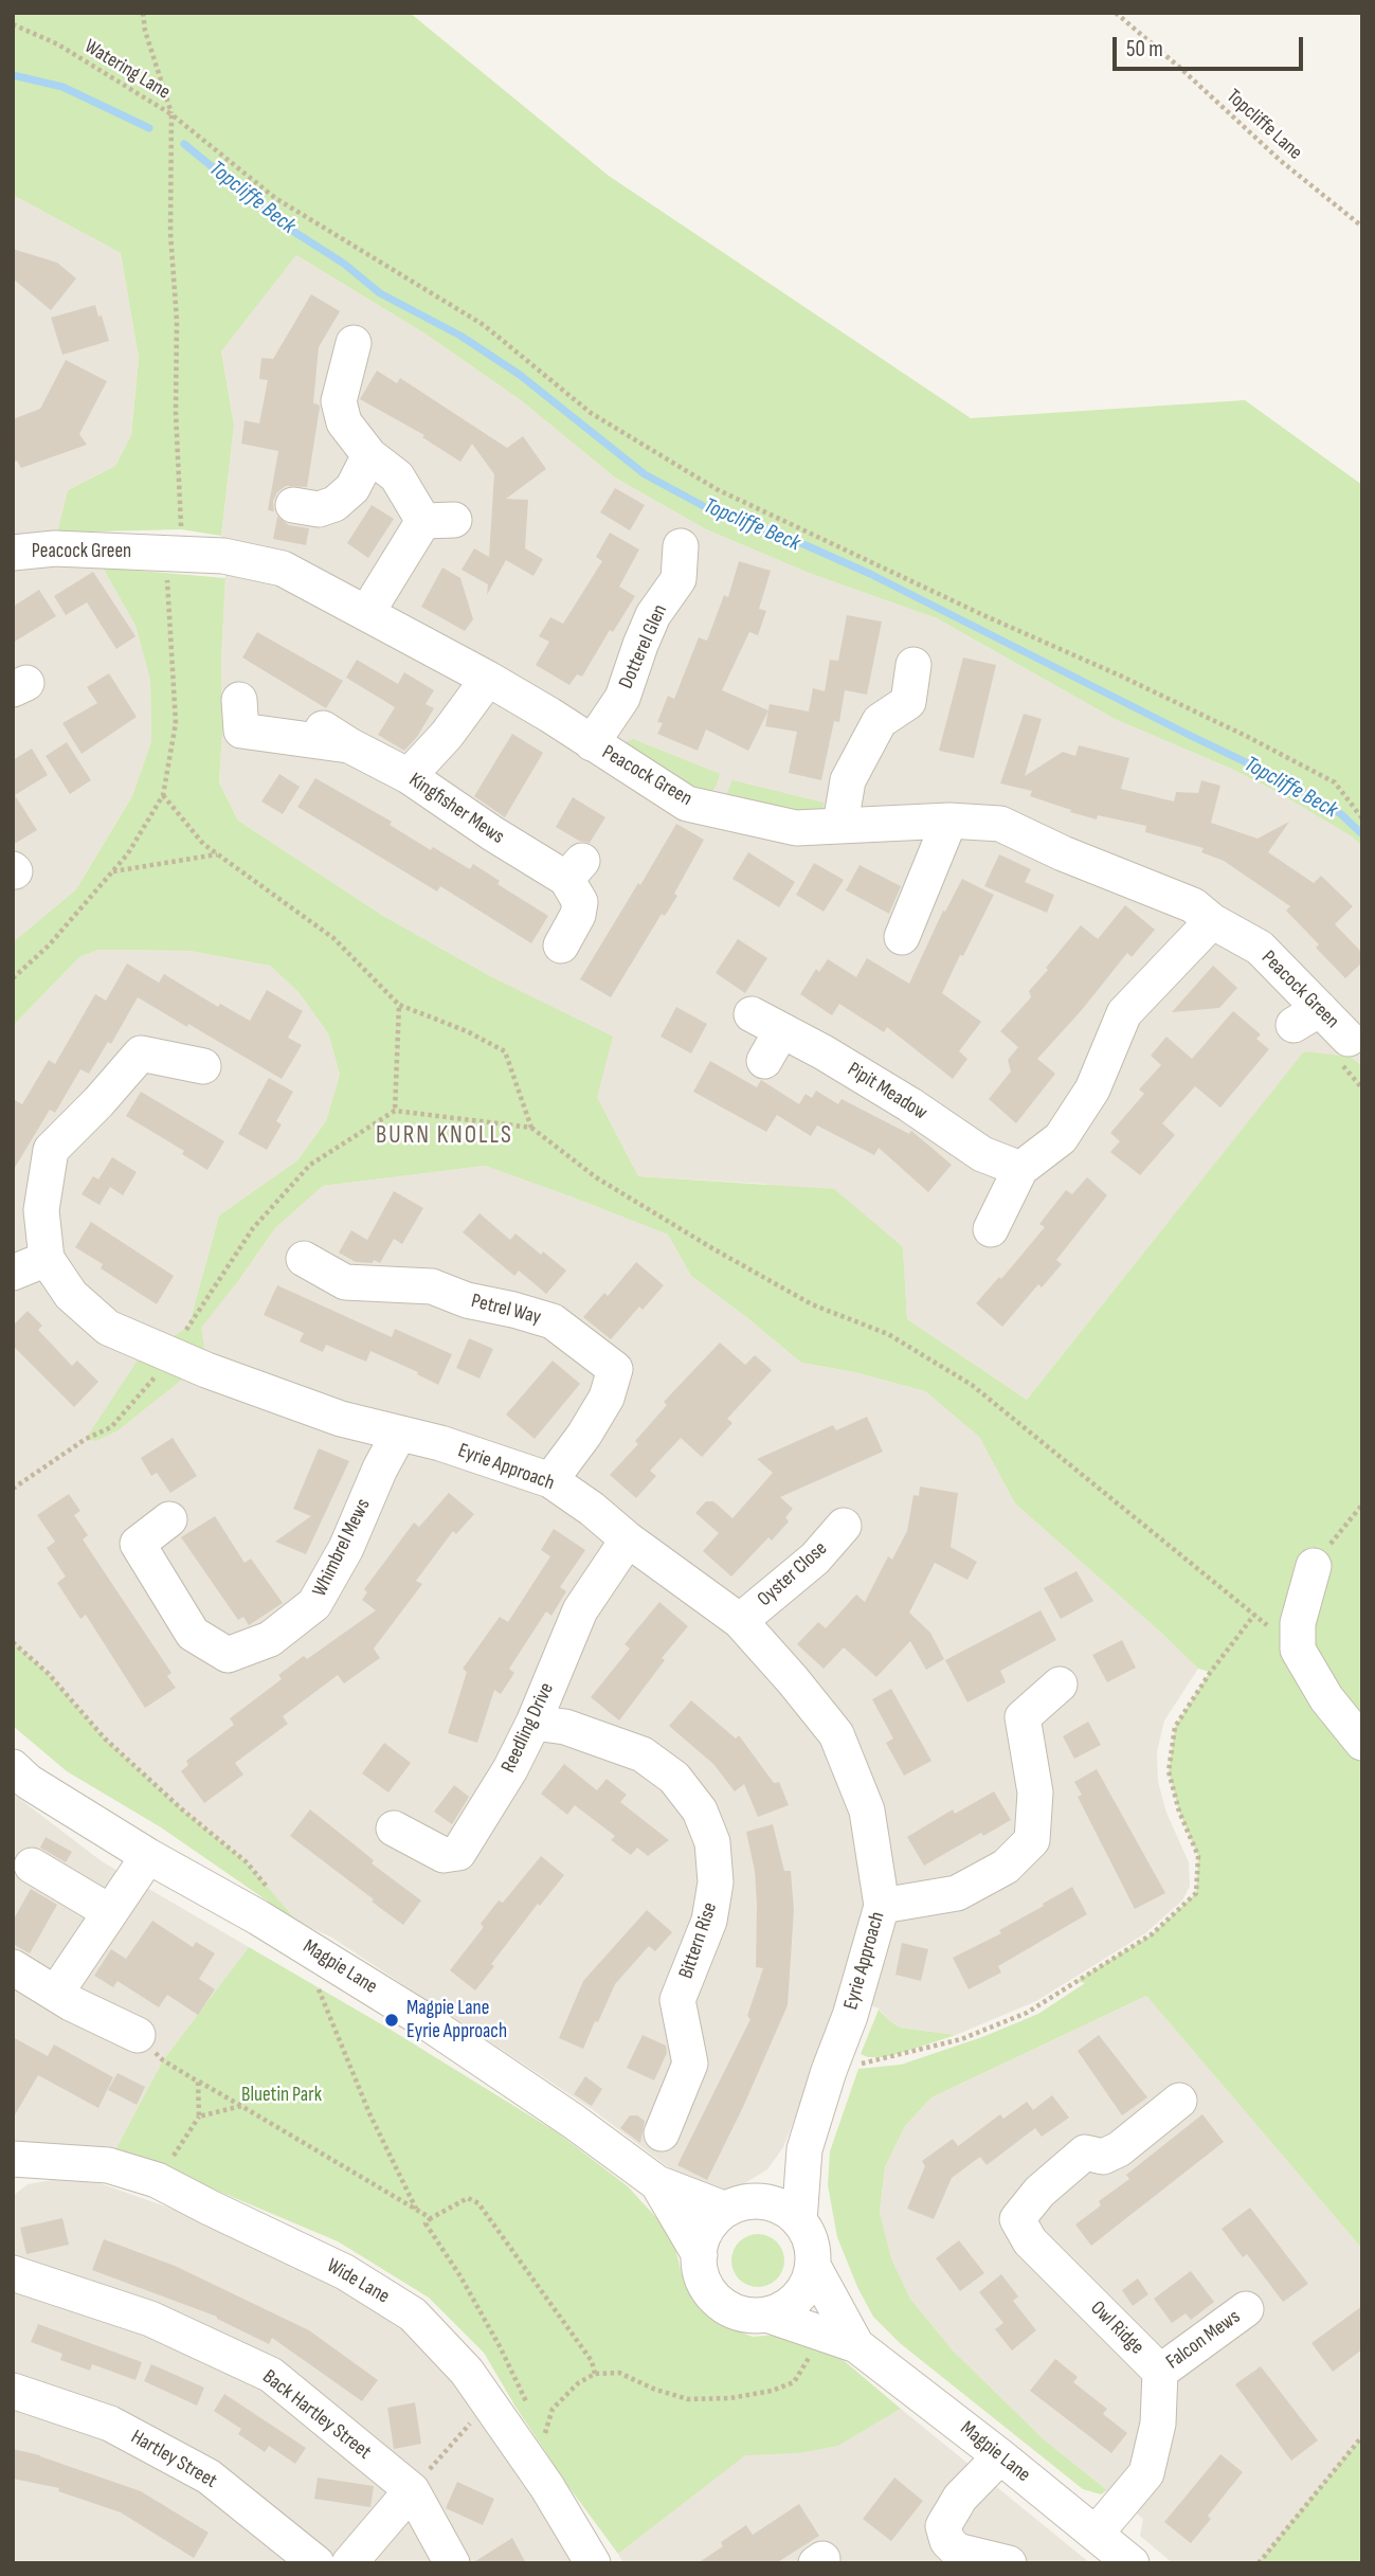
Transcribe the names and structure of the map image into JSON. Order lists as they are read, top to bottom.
{
  "streets": {
    "street": [
      "Peacock Green",
      "Dotterel Glen",
      "Kingfisher Mews",
      "Pipit Meadow",
      "Petrel Way",
      "Eyrie Approach",
      "Whimbrel Mews",
      "Oyster Close",
      "Reedling Drive",
      "Bittern Rise",
      "Magpie Lane",
      "Wide Lane",
      "Owl Ridge",
      "Falcon Mews",
      "Back Hartley Street",
      "Hartley Street"
    ],
    "path": ["Watering Lane", "Topcliffe Lane"]
  },
  "crossings": [
    ["Peacock Green", "Dotterel Glen"],
    ["Petrel Way", "Eyrie Approach"],
    ["Eyrie Approach", "Whimbrel Mews"],
    ["Eyrie Approach", "Oyster Close"],
    ["Eyrie Approach", "Reedling Drive"],
    ["Eyrie Approach", "Magpie Lane"],
    ["Reedling Drive", "Bittern Rise"],
    ["Magpie Lane", "Owl Ridge"],
    ["Owl Ridge", "Falcon Mews"]
  ],
  "districts": ["BURN KNOLLS"],
  "water": ["Topcliffe Beck"],
  "parks": ["Bluetin Park"],
  "places": ["Magpie Lane Eyrie Approach"],
  "scale_bar": "50 m"
}
